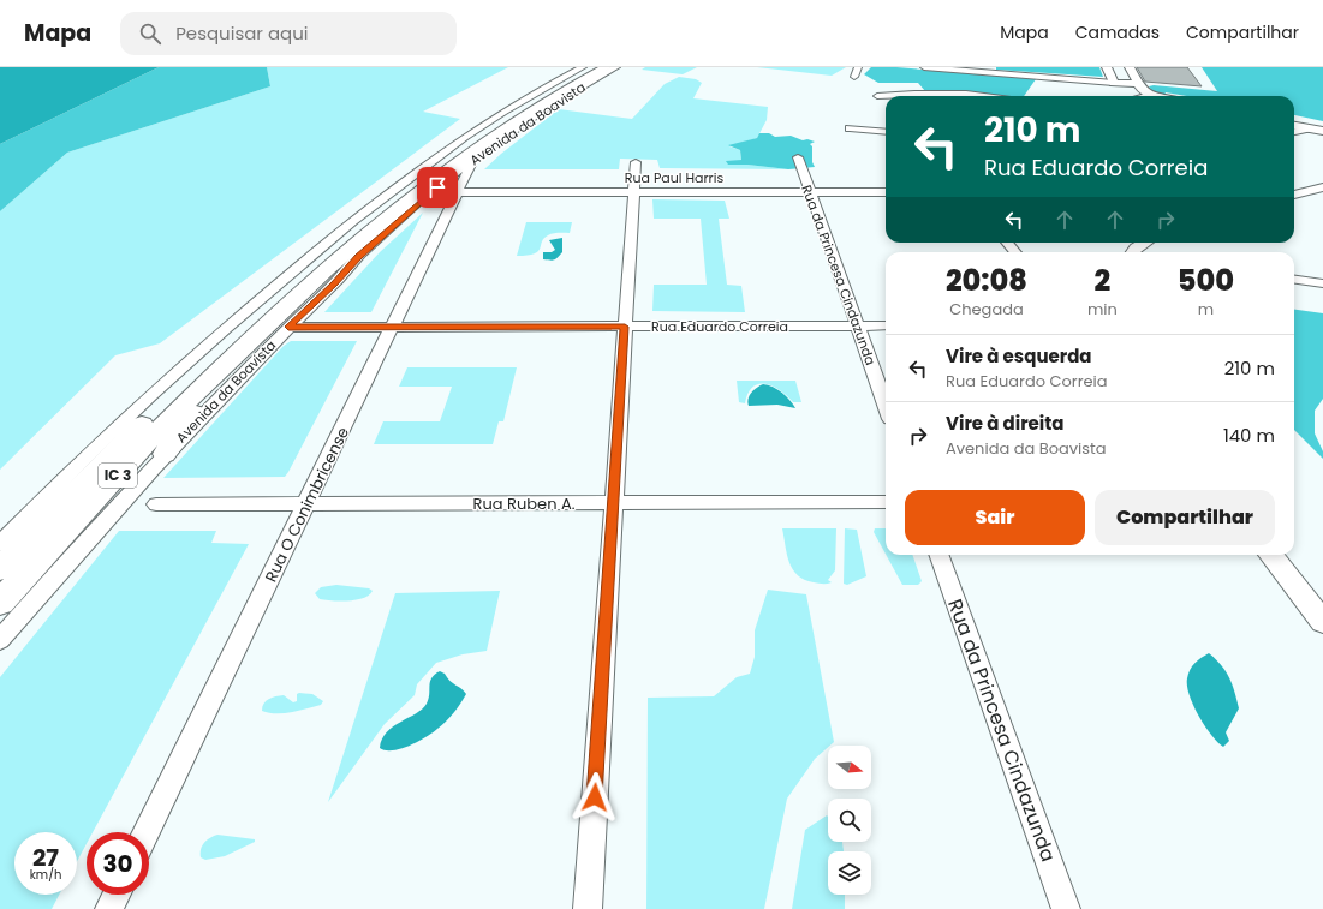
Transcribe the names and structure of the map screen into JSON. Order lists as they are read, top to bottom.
{
  "streets": {
    "highway": ["Avenida da Boavista", "IC 3"],
    "street": [
      "Rua Paul Harris",
      "Rua da Princesa Cindazunda",
      "Rua Eduardo Correia",
      "Rua Ruben A.",
      "Rua O Conimbricense"
    ]
  },
  "crossings": [
    ["Avenida da Boavista", "Rua Eduardo Correia"],
    ["Avenida da Boavista", "Rua O Conimbricense"],
    ["Rua Paul Harris", "Rua da Princesa Cindazunda"],
    ["Rua Paul Harris", "Rua O Conimbricense"],
    ["Rua da Princesa Cindazunda", "Rua Eduardo Correia"],
    ["Rua Eduardo Correia", "Rua O Conimbricense"],
    ["Rua Ruben A.", "Rua O Conimbricense"]
  ],
  "north": "right",
  "page": {
    "header": "Mapa",
    "search": "Pesquisar aqui",
    "nav": ["Mapa", "Camadas", "Compartilhar"],
    "turn": ["210 m", "Rua Eduardo Correia"],
    "eta": [
      "20:08",
      "Chegada",
      "2",
      "min",
      "500",
      "m"
    ],
    "list": [
      {
        "name": "Vire à esquerda",
        "note": "Rua Eduardo Correia",
        "value": "210 m"
      },
      {
        "name": "Vire à direita",
        "note": "Avenida da Boavista",
        "value": "140 m"
      }
    ],
    "buttons": ["Sair", "Compartilhar"],
    "speed": "27 km/h",
    "limit": "30"
  }
}
